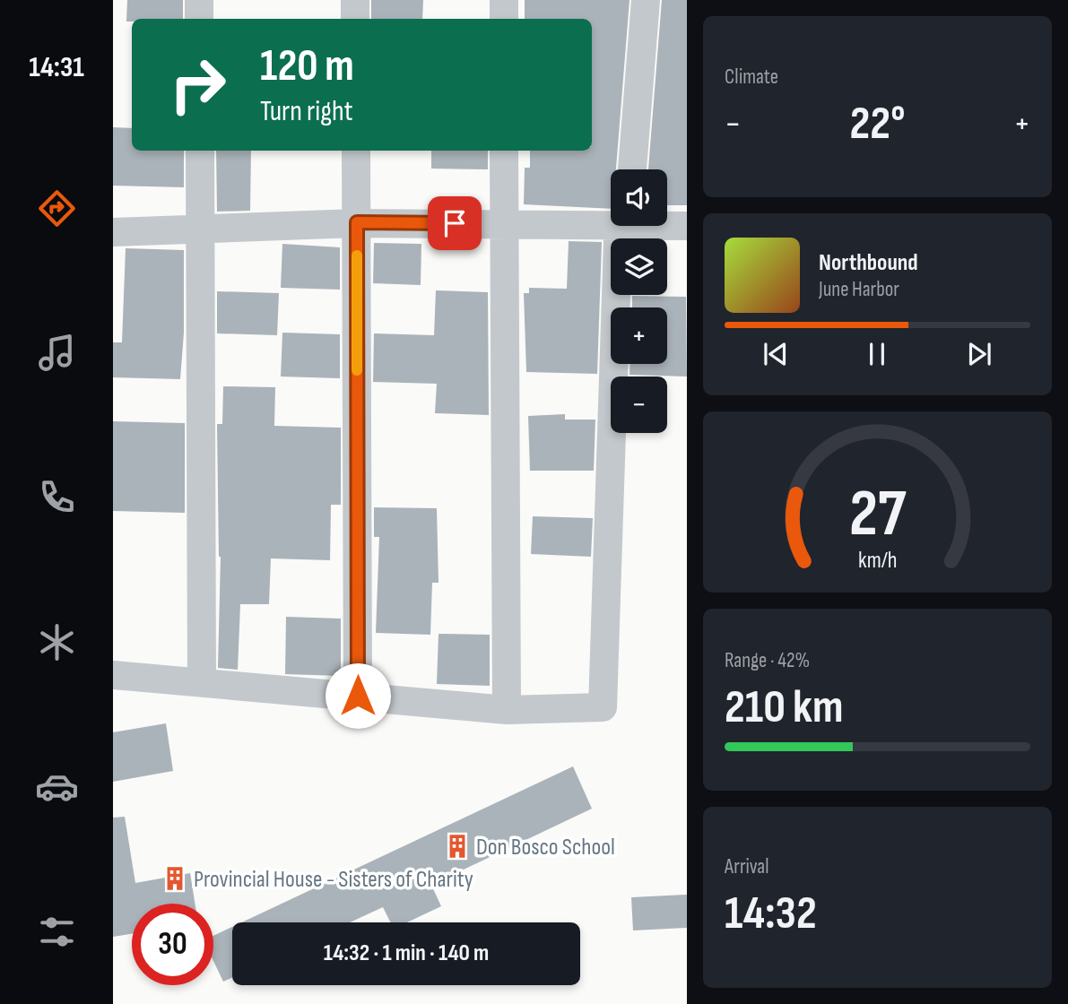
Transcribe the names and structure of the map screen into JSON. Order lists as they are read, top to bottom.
{
  "places": {
    "building": ["Don Bosco School", "Provincial House - Sisters of Charity"]
  },
  "page": {
    "tabs": "14:31",
    "tile": [
      "Climate",
      ["Range · 42%", "210 km"],
      ["Arrival", "14:32"]
    ],
    "turn": ["120 m", "Turn right"],
    "heat": ["−", "22°", "+"],
    "map_buttons": ["+", "−"],
    "song": ["Northbound", "June Harbor"],
    "limit": "30",
    "trip": "14:32 · 1 min · 140 m",
    "gauge": ["27", "km/h"]
  }
}
